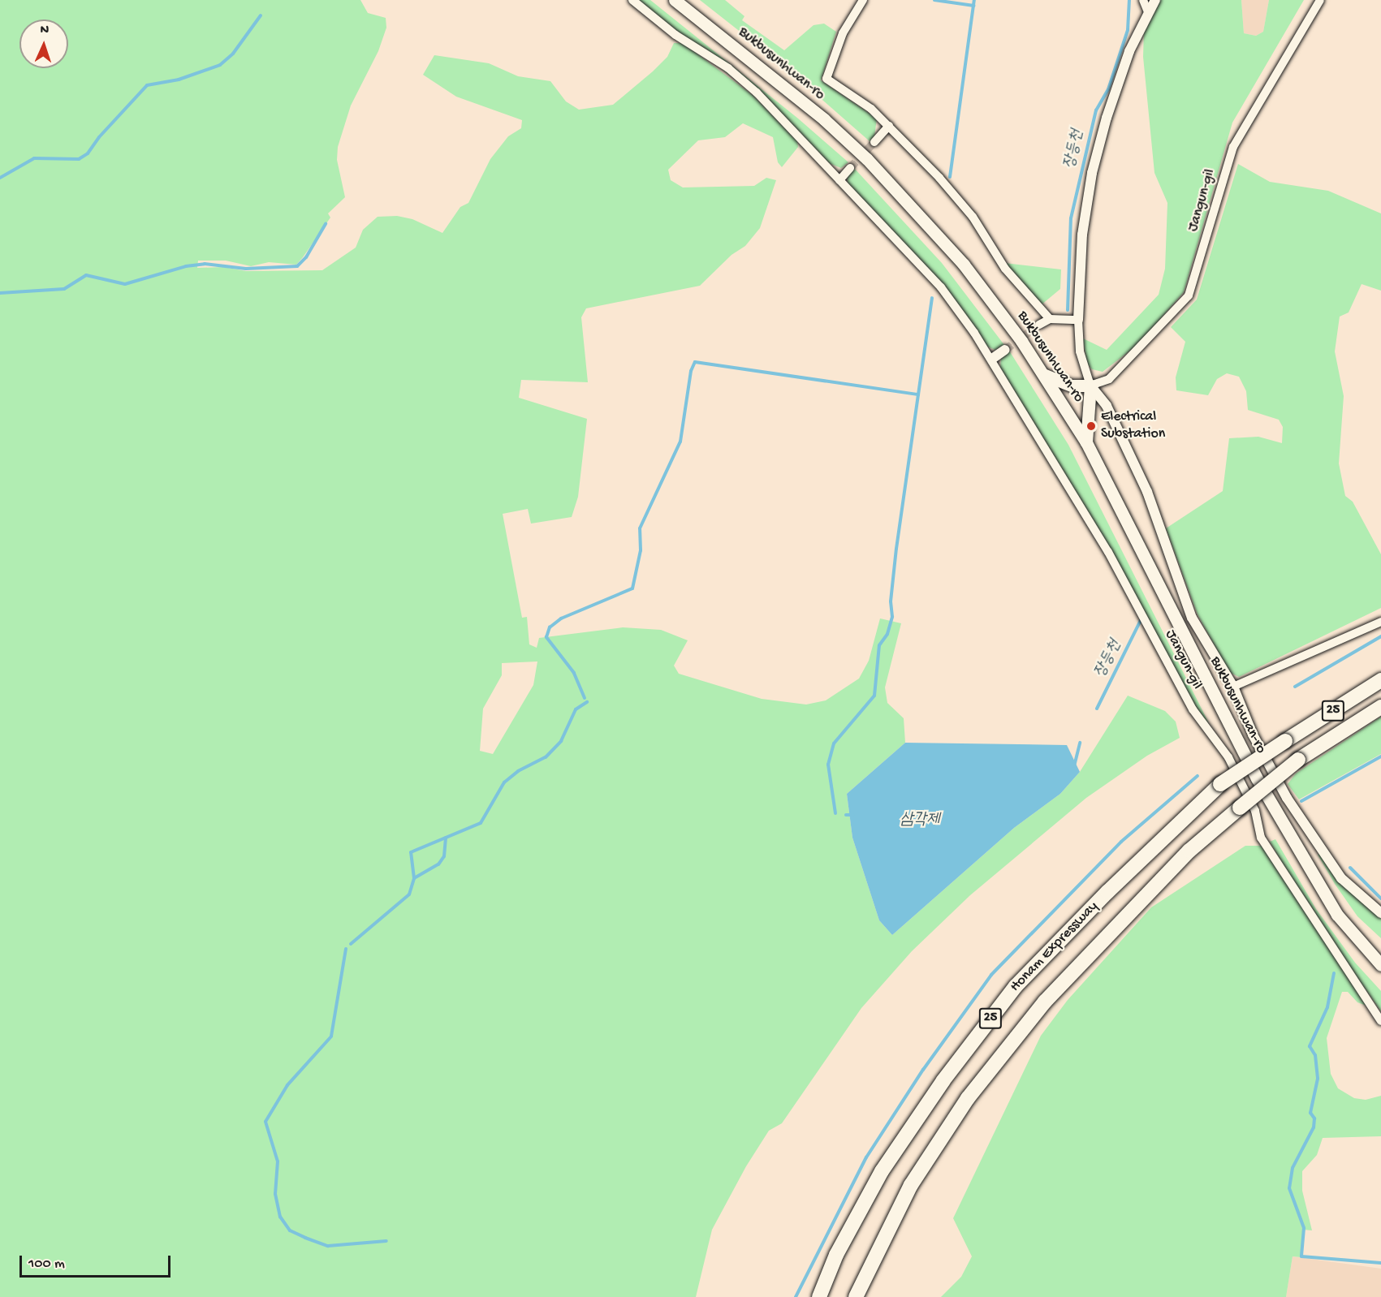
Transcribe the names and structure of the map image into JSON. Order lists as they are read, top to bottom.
{
  "streets": {
    "highway": ["25", "Honam Expressway"],
    "main road": ["Bukbusunhwan-ro"],
    "street": ["Jangun-gil"]
  },
  "water": ["장등천", "삼각제"],
  "places": ["Electrical Substation"],
  "scale_bar": "100 m",
  "north": "top"
}
